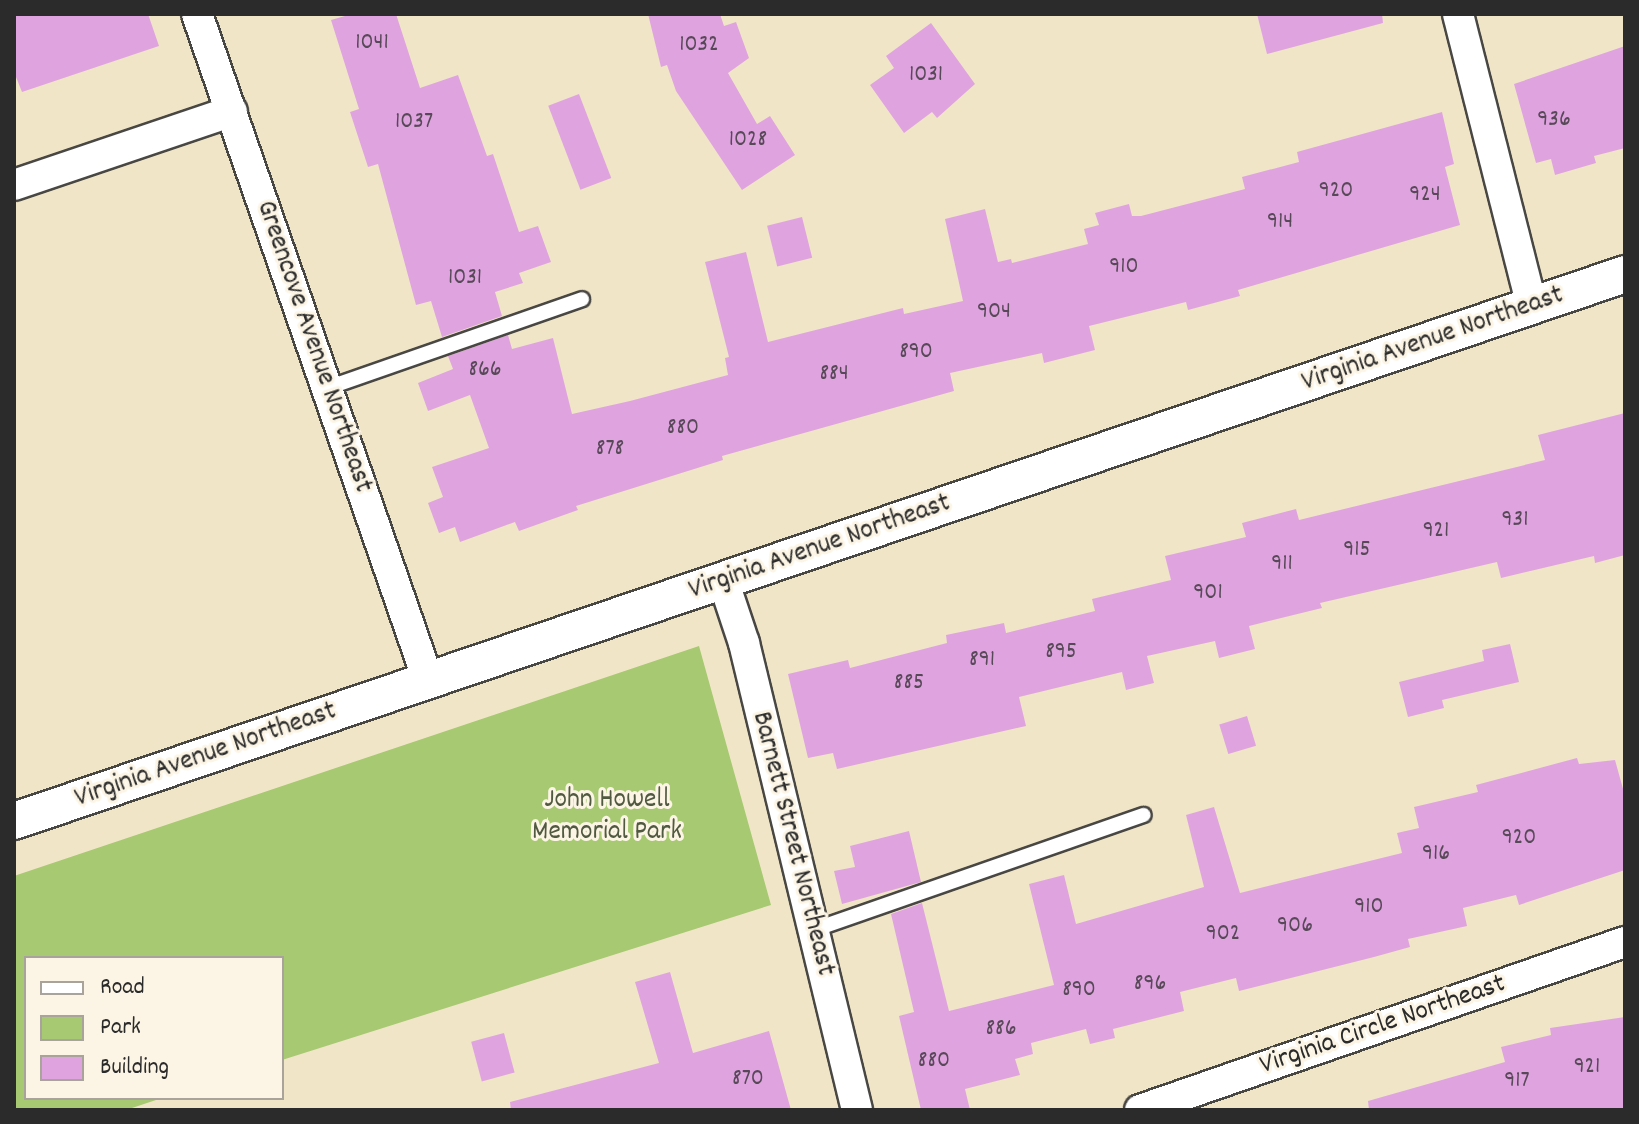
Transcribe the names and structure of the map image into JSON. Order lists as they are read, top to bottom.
{
  "streets": {
    "street": [
      "Virginia Avenue Northeast",
      "Greencove Avenue Northeast",
      "Barnett Street Northeast",
      "Virginia Circle Northeast"
    ]
  },
  "crossings": [
    ["Virginia Avenue Northeast", "Greencove Avenue Northeast"],
    ["Virginia Avenue Northeast", "Barnett Street Northeast"]
  ],
  "parks": ["John Howell Memorial Park"],
  "house_numbers": [
    "1041",
    "1032",
    "1031",
    "936",
    "1037",
    "1028",
    "920",
    "924",
    "914",
    "910",
    "1031",
    "904",
    "890",
    "866",
    "884",
    "880",
    "878",
    "931",
    "921",
    "915",
    "911",
    "901",
    "895",
    "891",
    "885",
    "920",
    "916",
    "910",
    "906",
    "902",
    "896",
    "890",
    "886",
    "880",
    "921",
    "870",
    "917"
  ],
  "legend": ["Road", "Park", "Building"]
}
